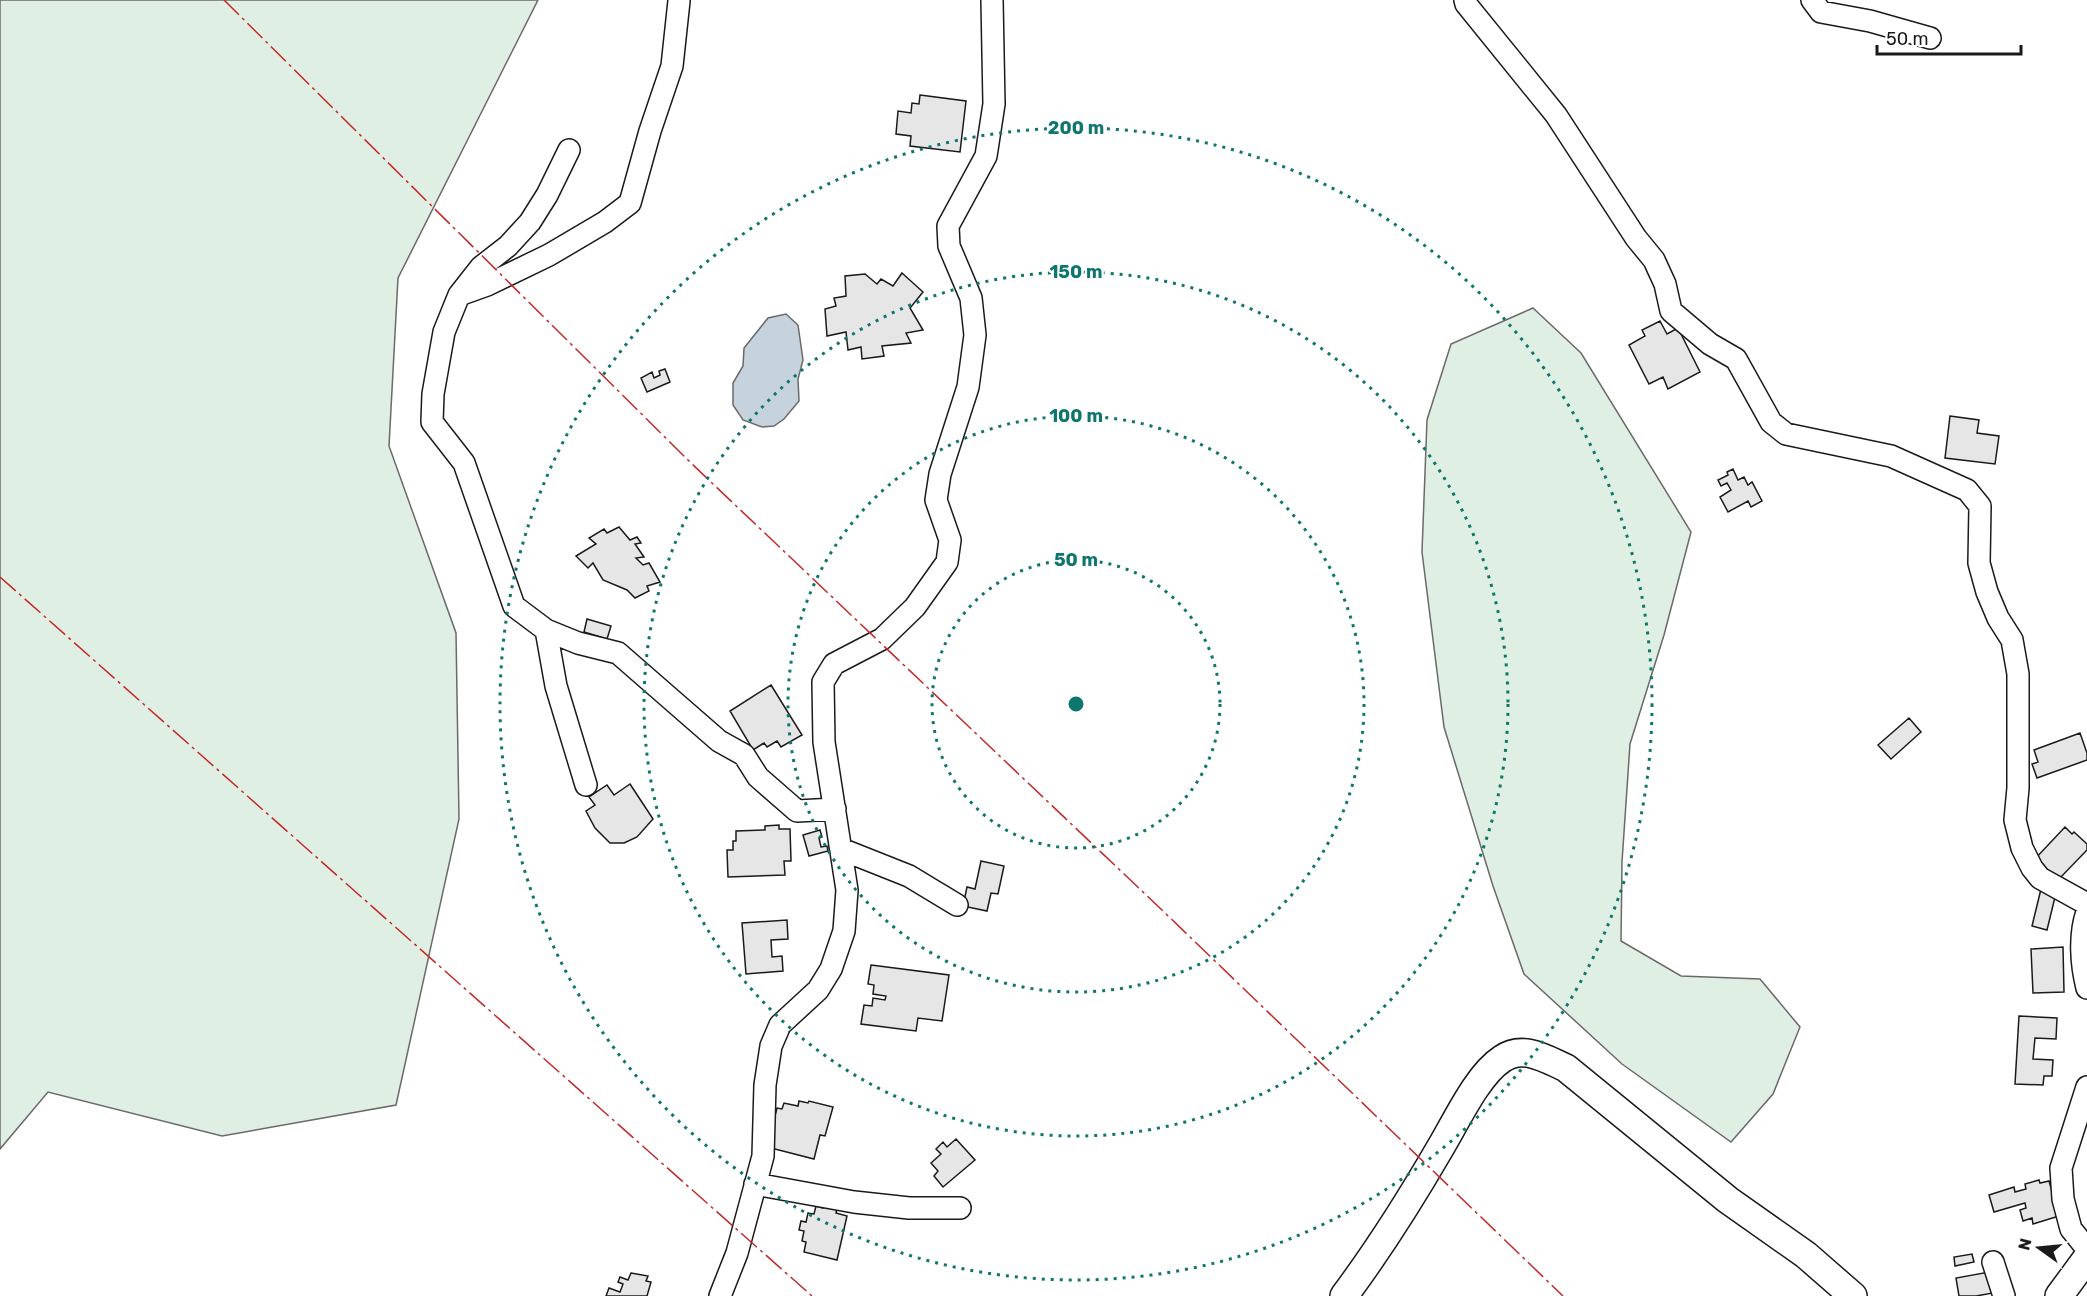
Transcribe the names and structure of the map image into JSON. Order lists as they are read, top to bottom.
{
  "scale_bar": "50 m",
  "north": "left",
  "rings": [
    "200 m",
    "150 m",
    "100 m",
    "50 m"
  ]
}
